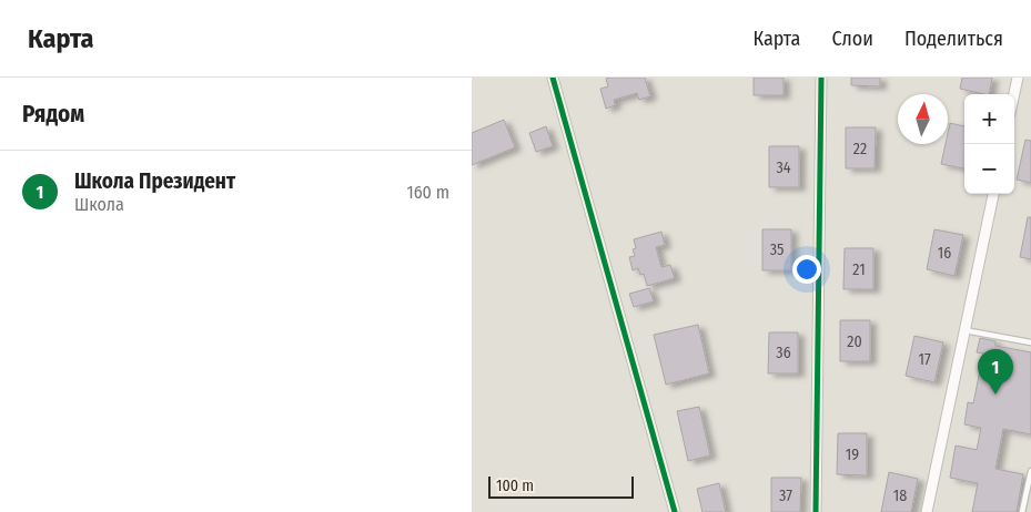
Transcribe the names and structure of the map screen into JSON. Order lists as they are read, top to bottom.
{
  "house_numbers": [
    "22",
    "34",
    "35",
    "16",
    "21",
    "20",
    "36",
    "17",
    "19",
    "37",
    "18"
  ],
  "scale_bar": "100 m",
  "north": "top",
  "page": {
    "header": "Карта",
    "nav": ["Карта", "Слои", "Поделиться"],
    "heading": "Рядом",
    "map_buttons": ["+", "−"],
    "list": [
      {
        "mark": "1",
        "name": "Школа Президент",
        "note": "Школа",
        "value": "160 m"
      }
    ],
    "pins": "1",
    "scale": "100 m"
  }
}
